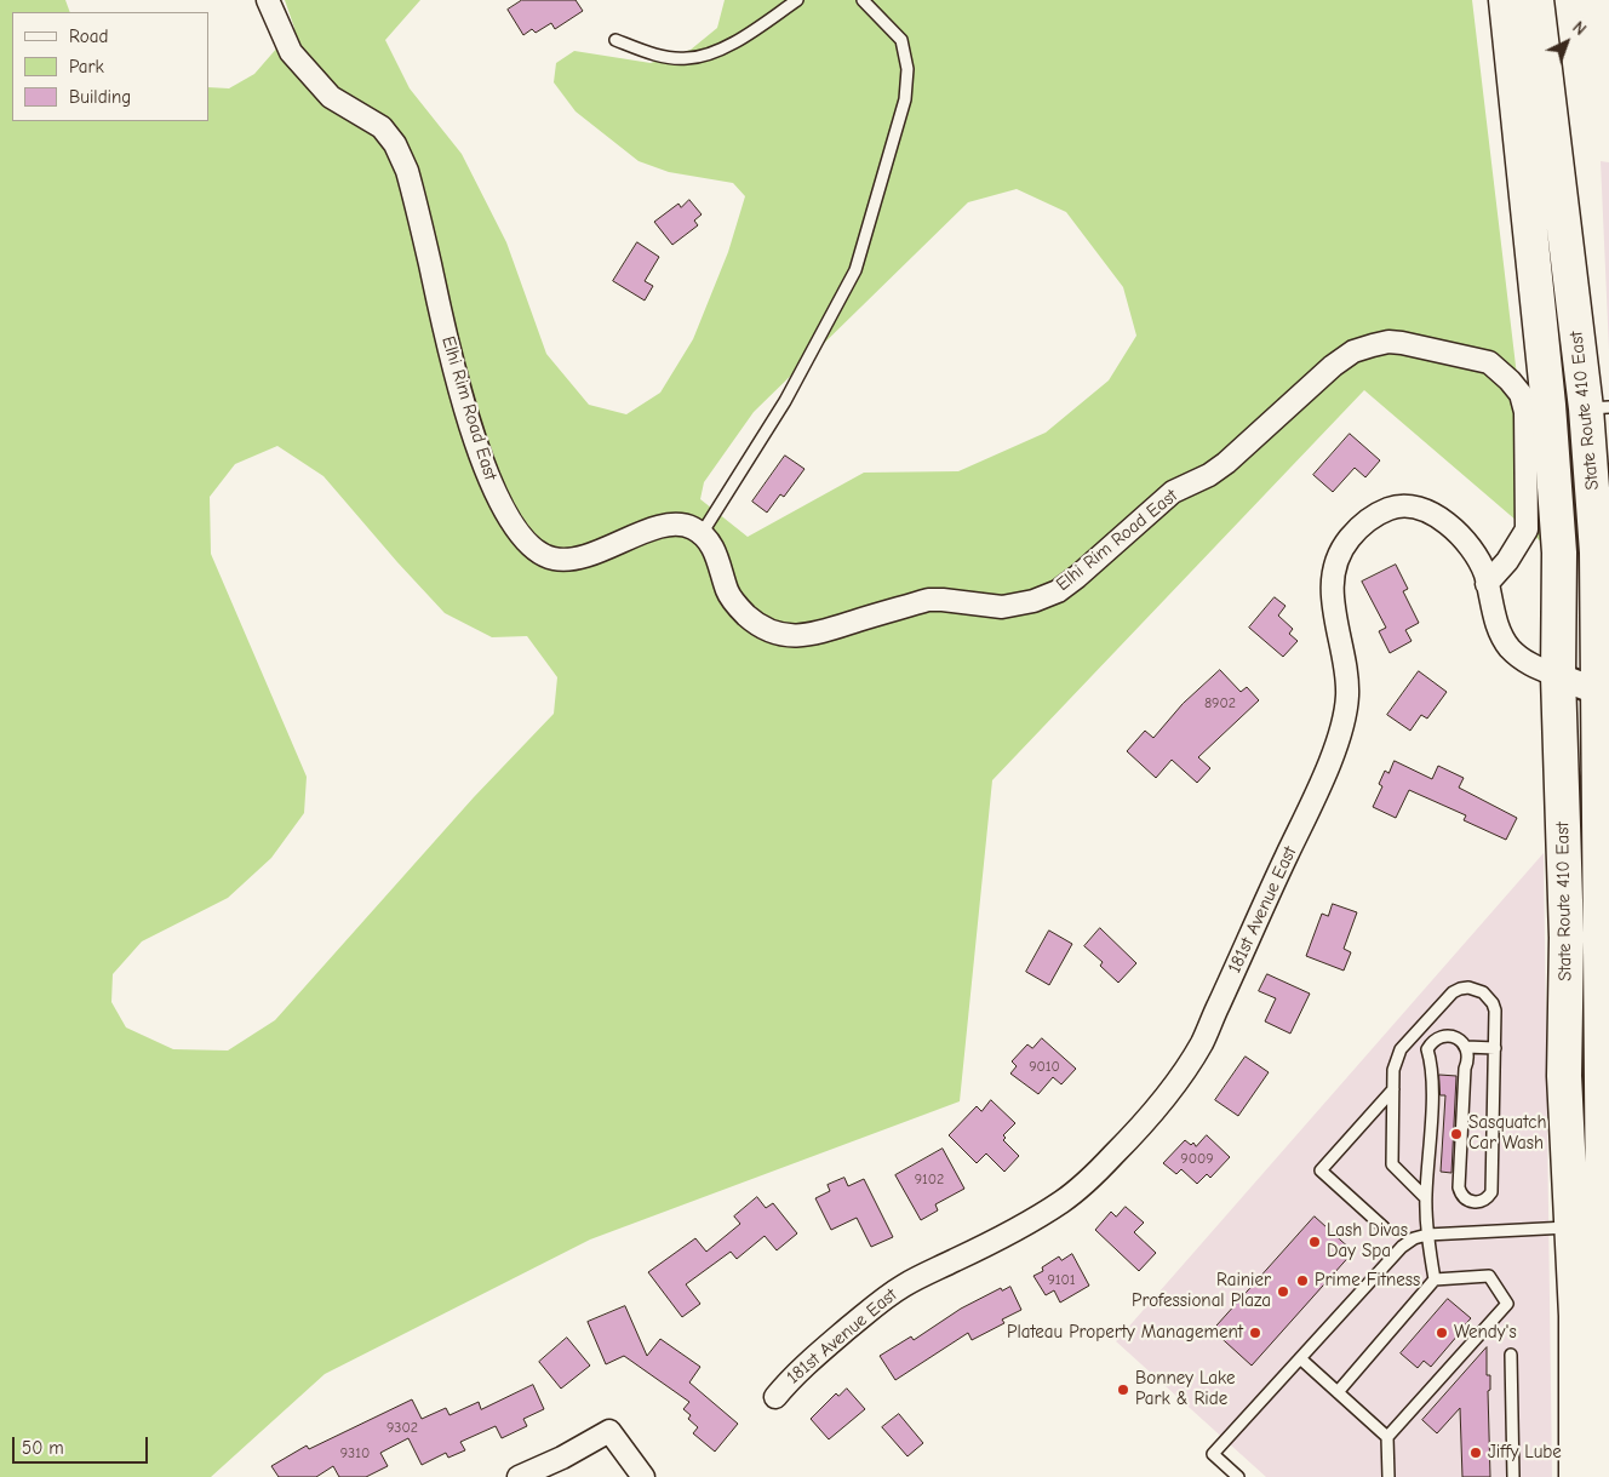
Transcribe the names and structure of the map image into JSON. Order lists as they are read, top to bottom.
{
  "streets": {
    "highway": ["State Route 410 East"],
    "street": ["Elhi Rim Road East", "181st Avenue East"]
  },
  "crossings": [
    ["Elhi Rim Road East", "181st Avenue East"],
    ["State Route 410 East", "181st Avenue East"]
  ],
  "places": [
    "Sasquatch Car Wash",
    "Lash Divas Day Spa",
    "Prime Fitness",
    "Rainier Professional Plaza",
    "Plateau Property Management",
    "Wendy's",
    "Bonney Lake Park & Ride",
    "Jiffy Lube"
  ],
  "house_numbers": [
    "8902",
    "9010",
    "9009",
    "9102",
    "9101",
    "9302",
    "9310"
  ],
  "legend": ["Road", "Park", "Building"],
  "scale_bar": "50 m",
  "north": "top right"
}
